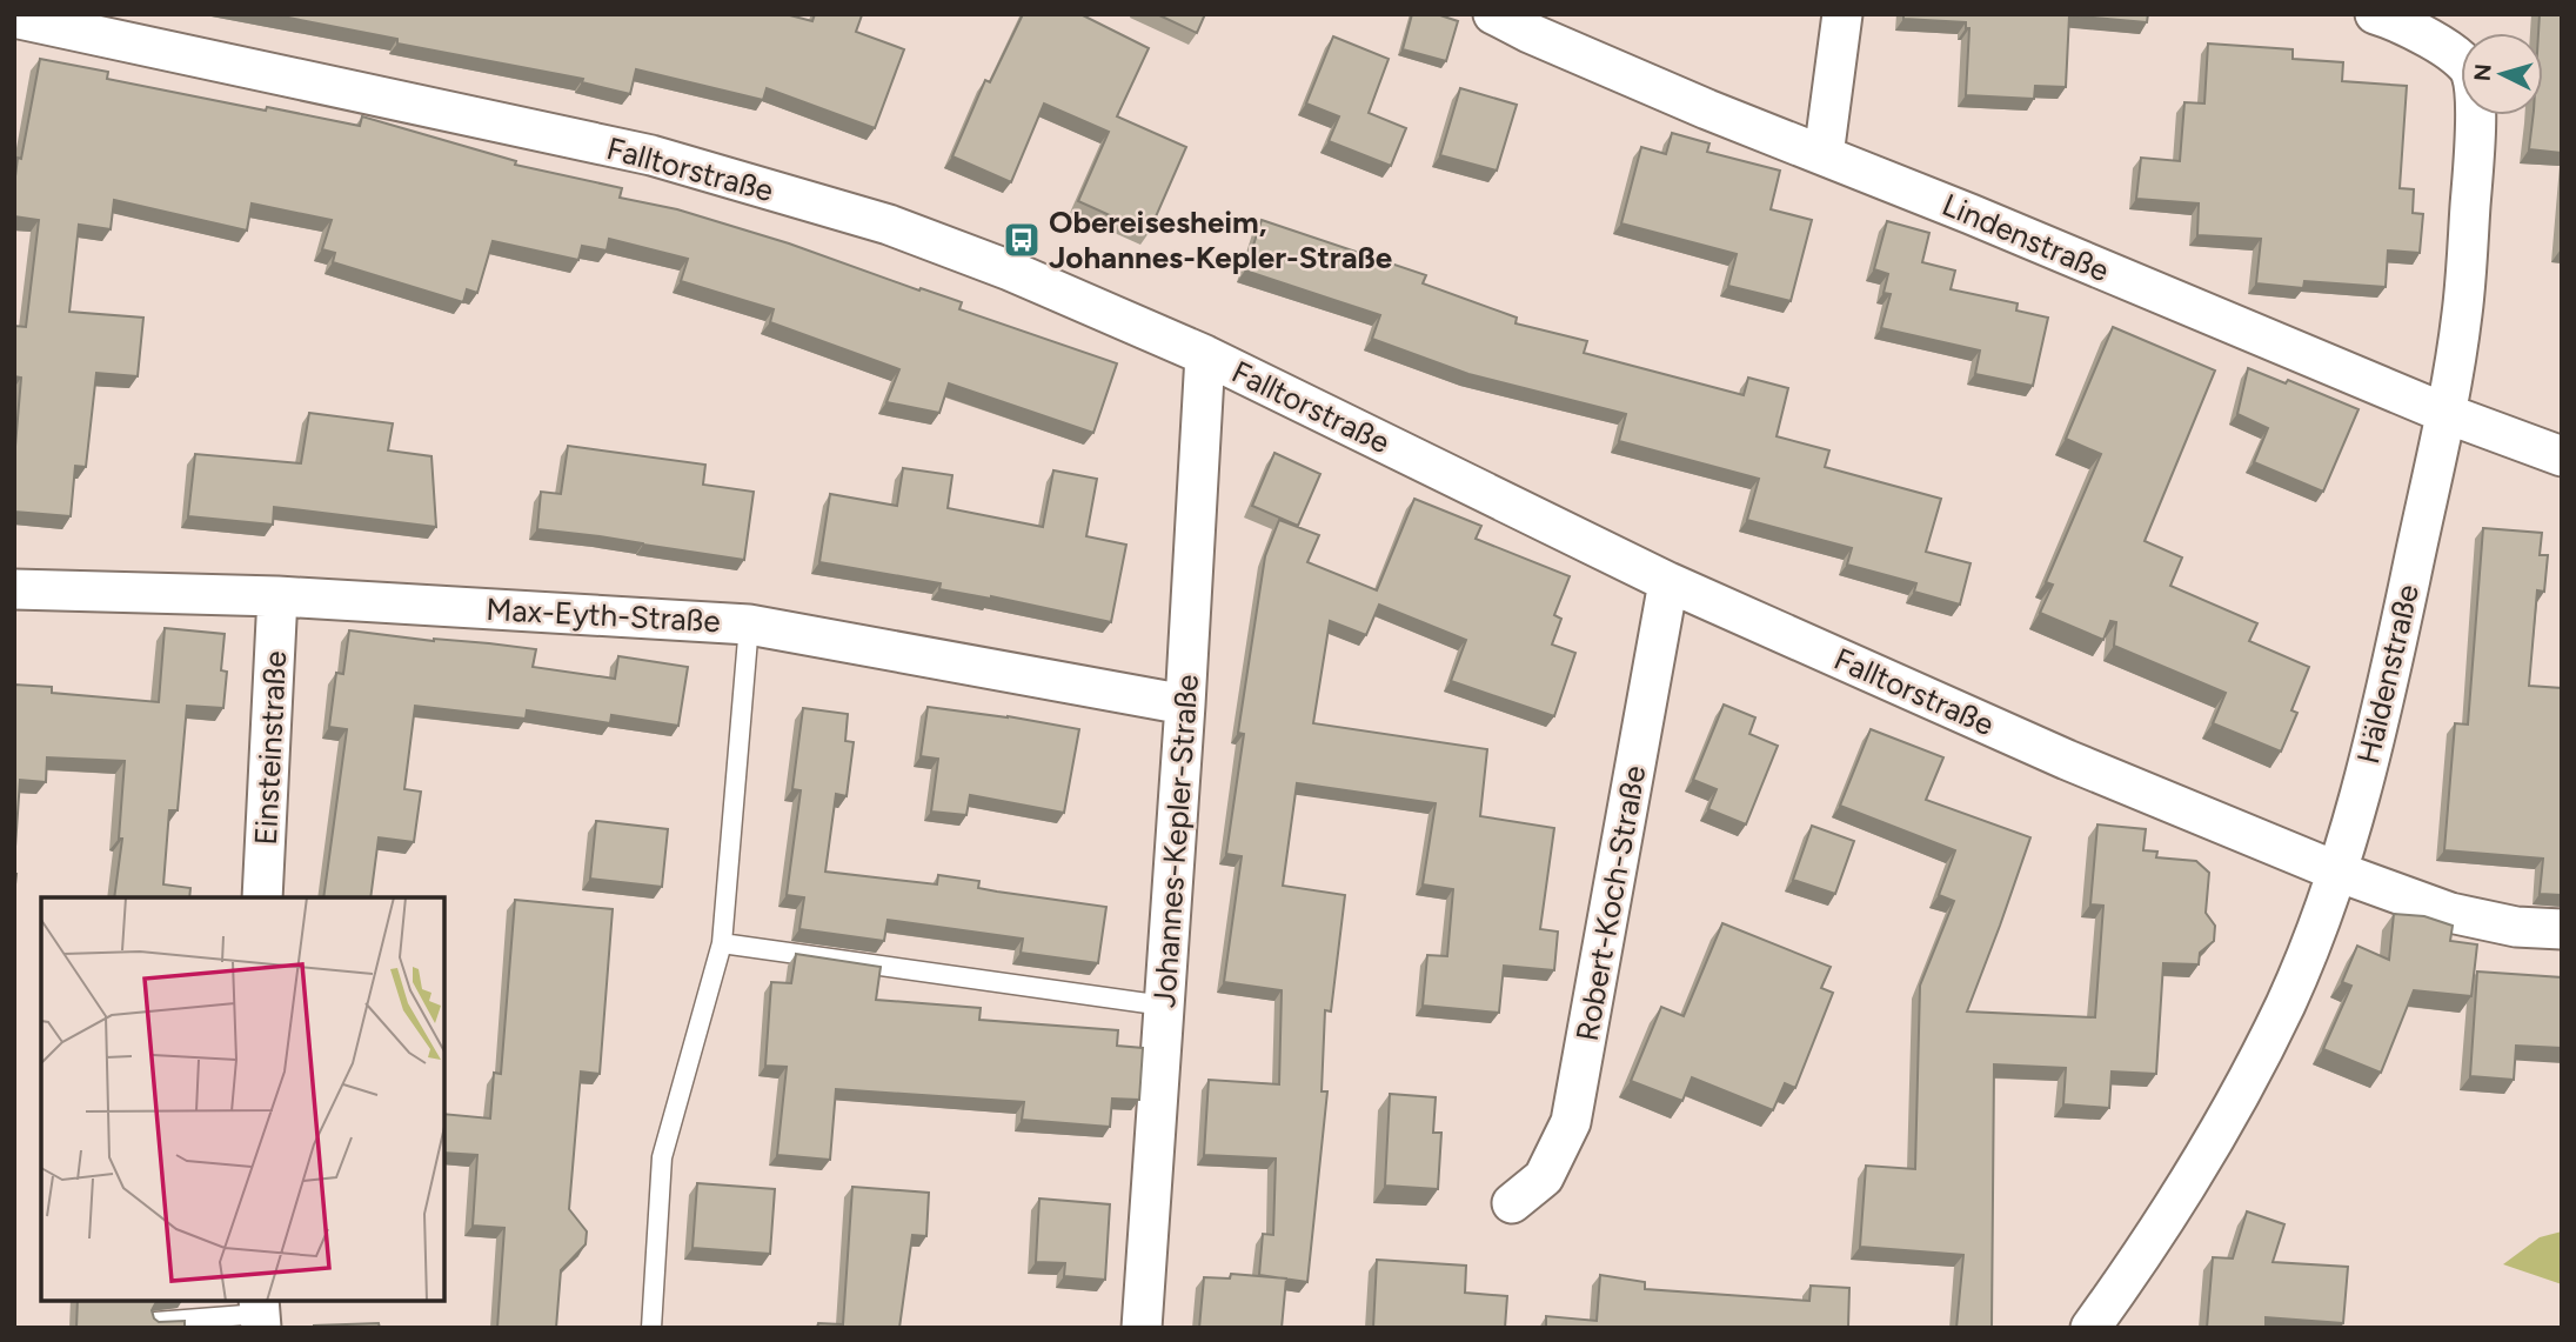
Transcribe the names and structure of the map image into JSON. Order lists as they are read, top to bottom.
{
  "streets": {
    "street": [
      "Falltorstraße",
      "Lindenstraße",
      "Max-Eyth-Straße",
      "Häldenstraße",
      "Einsteinstraße",
      "Johannes-Kepler-Straße",
      "Robert-Koch-Straße"
    ]
  },
  "crossings": [
    ["Falltorstraße", "Häldenstraße"],
    ["Falltorstraße", "Johannes-Kepler-Straße"],
    ["Falltorstraße", "Robert-Koch-Straße"],
    ["Lindenstraße", "Häldenstraße"],
    ["Max-Eyth-Straße", "Einsteinstraße"],
    ["Max-Eyth-Straße", "Johannes-Kepler-Straße"]
  ],
  "places": {
    "bus stop": ["Obereisesheim, Johannes-Kepler-Straße"]
  },
  "north": "left"
}
